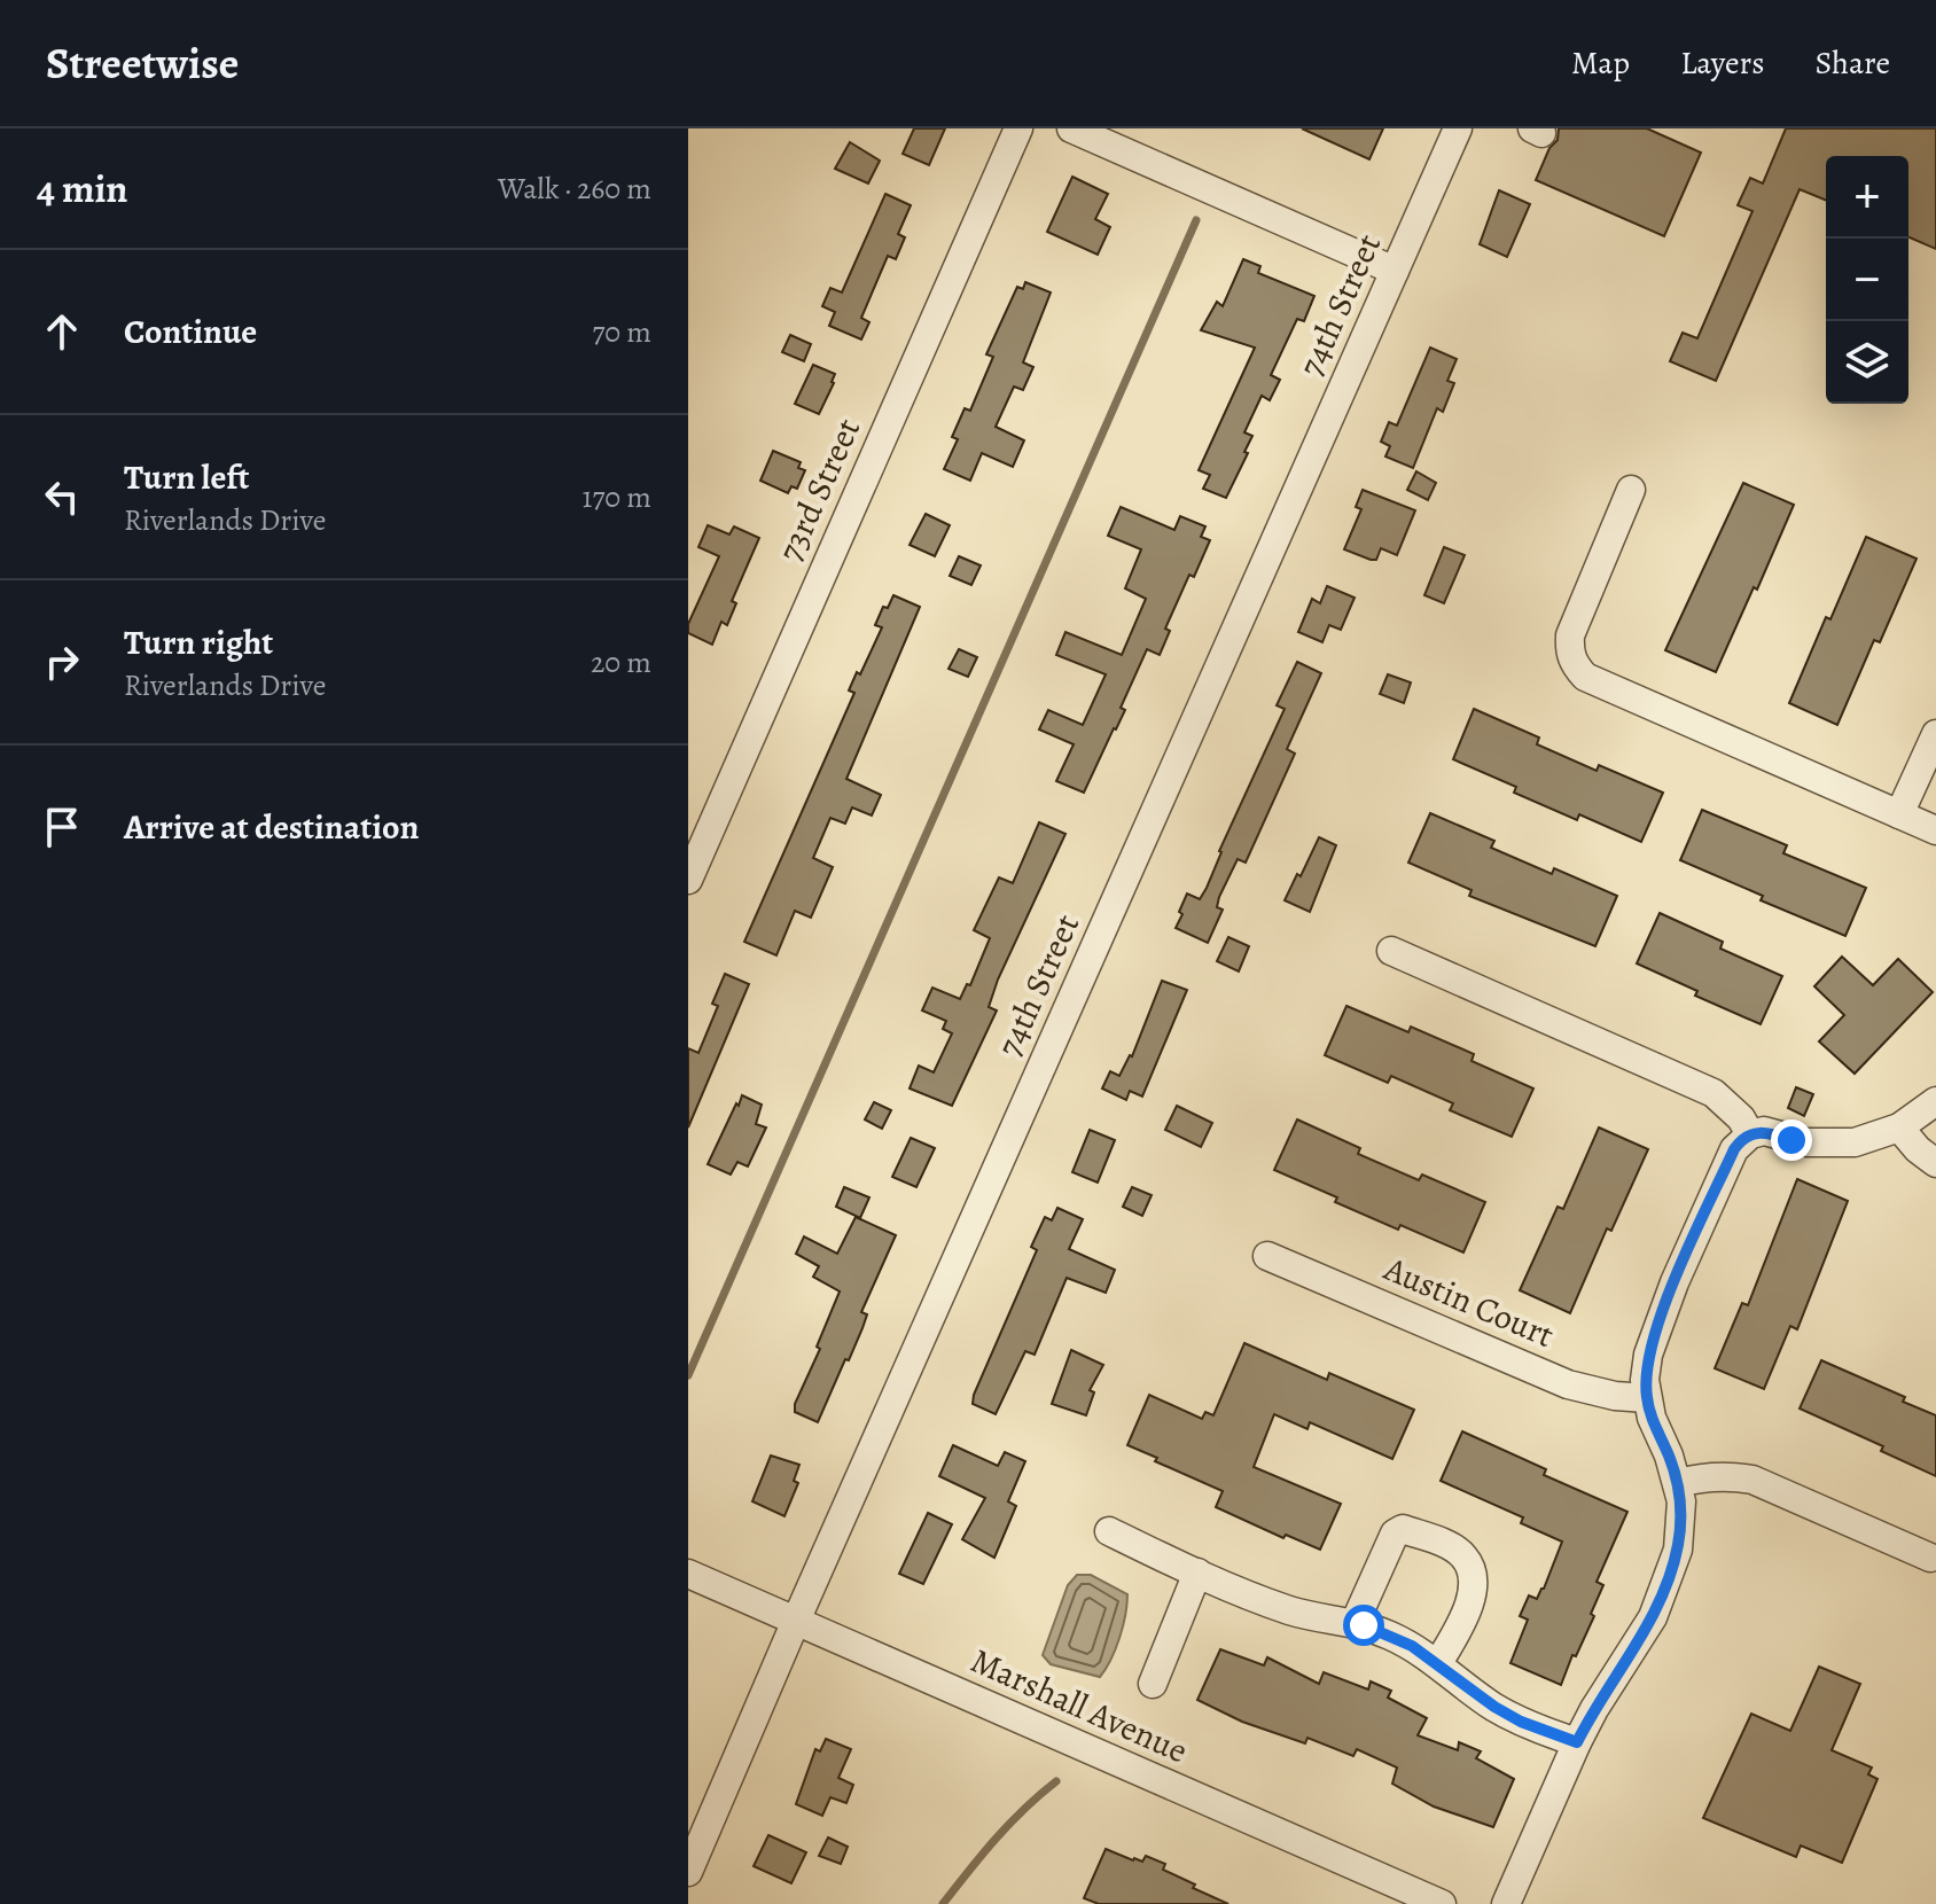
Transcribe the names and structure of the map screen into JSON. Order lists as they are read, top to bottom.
{
  "streets": {
    "street": [
      "74th Street",
      "73rd Street",
      "Austin Court",
      "Marshall Avenue"
    ]
  },
  "crossings": [
    ["74th Street", "Marshall Avenue"]
  ],
  "page": {
    "header": "Streetwise",
    "nav": ["Map", "Layers", "Share"],
    "heading": ["4 min", "Walk · 260 m"],
    "map_buttons": ["+", "−"],
    "list": [
      ["Continue", "70 m"],
      ["Turn left", "Riverlands Drive", "170 m"],
      ["Turn right", "Riverlands Drive", "20 m"],
      "Arrive at destination"
    ]
  }
}
